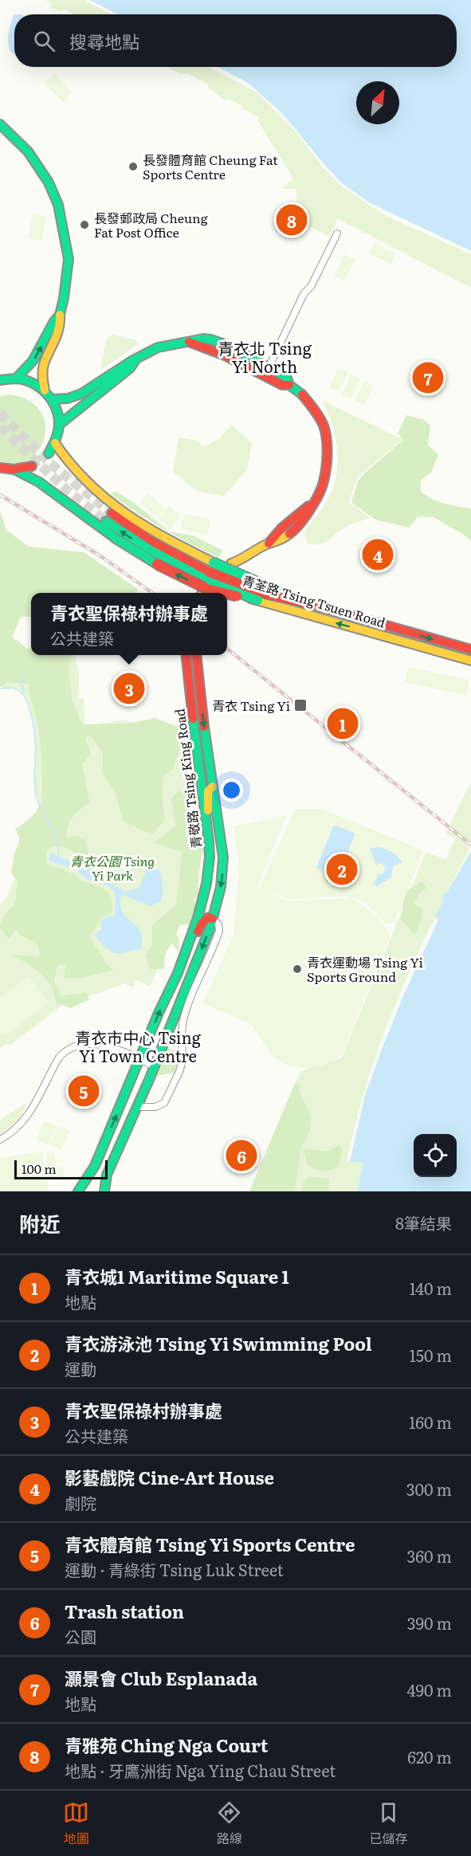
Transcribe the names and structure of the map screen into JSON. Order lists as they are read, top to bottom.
{
  "streets": {
    "main road": ["青荃路 Tsing Tsuen Road", "青敬路 Tsing King Road"]
  },
  "districts": ["青衣北 Tsing Yi North", "青衣市中心 Tsing Yi Town Centre"],
  "parks": ["青衣公園 Tsing Yi Park"],
  "places": {
    "other": ["長發體育館 Cheung Fat Sports Centre", "長發郵政局 Cheung Fat Post Office", "青衣運動場 Tsing Yi Sports Ground"],
    "transit": ["青衣 Tsing Yi"]
  },
  "scale_bar": "100 m",
  "north": "top right",
  "page": {
    "search": "搜尋地點",
    "pins": [
      "8",
      "7",
      "4",
      "3",
      "1",
      "2",
      "5",
      "6"
    ],
    "popup": ["青衣聖保祿村辦事處", "公共建築"],
    "scale": "100 m",
    "heading": ["附近", "8筆結果"],
    "list": [
      {
        "mark": "1",
        "name": "青衣城1 Maritime Square 1",
        "note": "地點",
        "value": "140 m"
      },
      {
        "mark": "2",
        "name": "青衣游泳池 Tsing Yi Swimming Pool",
        "note": "運動",
        "value": "150 m"
      },
      {
        "mark": "3",
        "name": "青衣聖保祿村辦事處",
        "note": "公共建築",
        "value": "160 m"
      },
      {
        "mark": "4",
        "name": "影藝戲院 Cine-Art House",
        "note": "劇院",
        "value": "300 m"
      },
      {
        "mark": "5",
        "name": "青衣體育館 Tsing Yi Sports Centre",
        "note": "運動 · 青綠街 Tsing Luk Street",
        "value": "360 m"
      },
      {
        "mark": "6",
        "name": "Trash station",
        "note": "公園",
        "value": "390 m"
      },
      {
        "mark": "7",
        "name": "灝景會 Club Esplanada",
        "note": "地點",
        "value": "490 m"
      },
      {
        "mark": "8",
        "name": "青雅苑 Ching Nga Court",
        "note": "地點 · 牙鷹洲街 Nga Ying Chau Street",
        "value": "620 m"
      }
    ],
    "nav": ["地圖", "路線", "已儲存"]
  }
}
